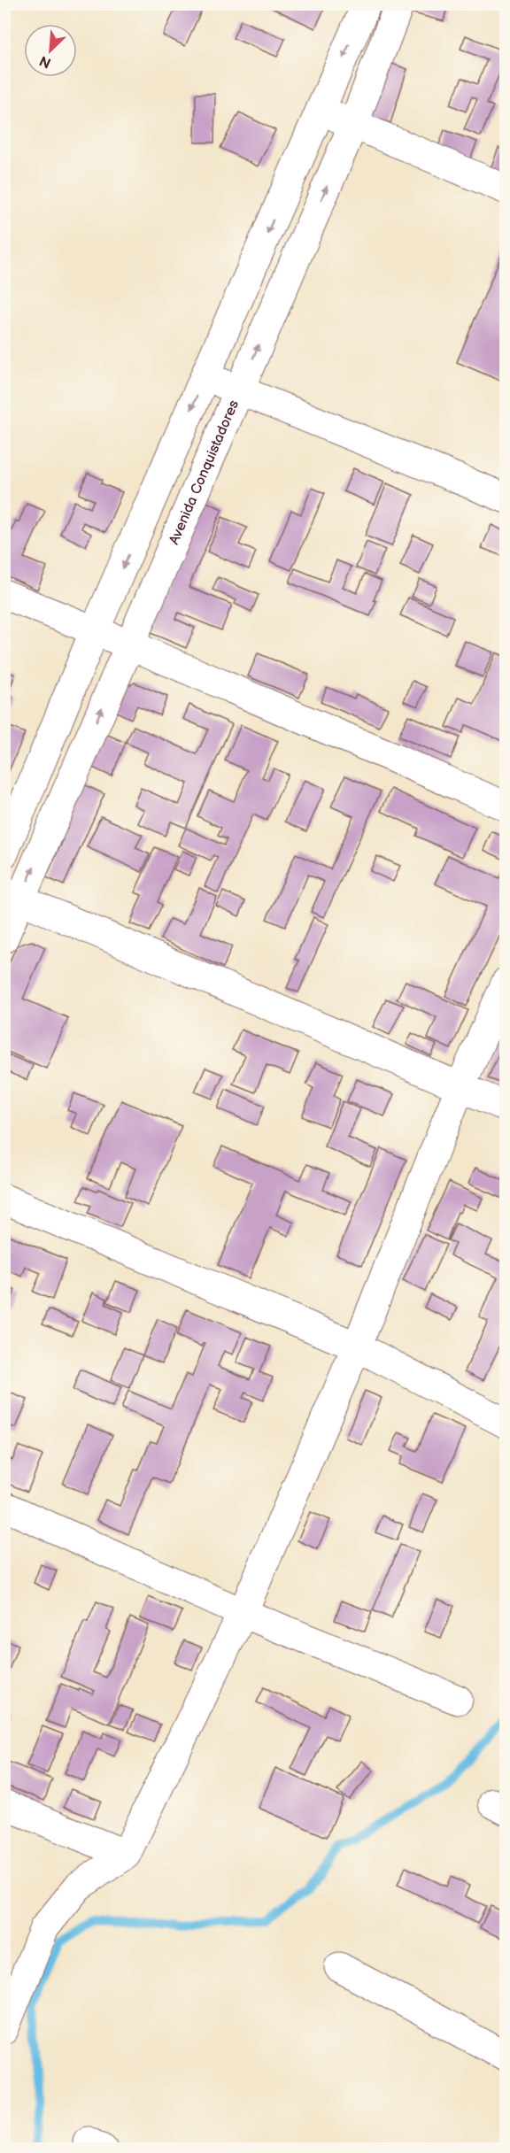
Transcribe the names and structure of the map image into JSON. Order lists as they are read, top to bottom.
{
  "streets": {
    "street": ["Avenida Conquistadores"]
  },
  "north": "bottom left"
}
